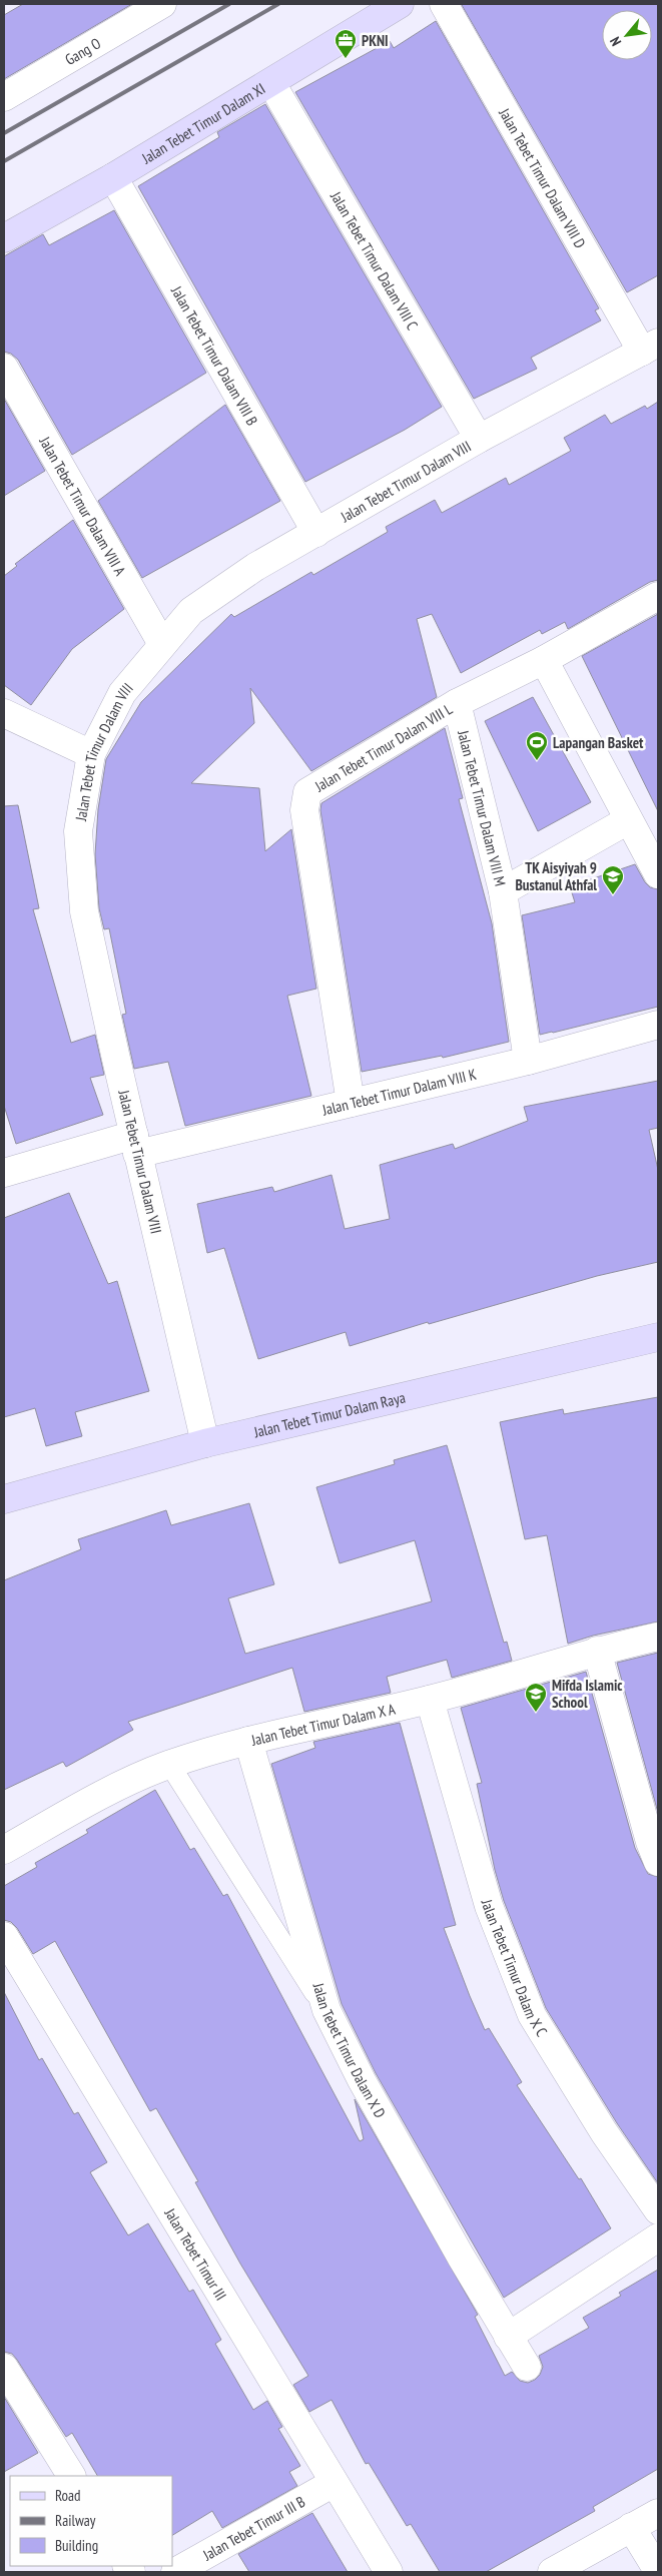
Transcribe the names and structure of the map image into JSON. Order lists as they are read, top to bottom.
{
  "streets": {
    "street": [
      "Gang O",
      "Jalan Tebet Timur Dalam XI",
      "Jalan Tebet Timur Dalam VIII D",
      "Jalan Tebet Timur Dalam VIII C",
      "Jalan Tebet Timur Dalam VIII B",
      "Jalan Tebet Timur Dalam VIII",
      "Jalan Tebet Timur Dalam VIII A",
      "Jalan Tebet Timur Dalam VIII L",
      "Jalan Tebet Timur Dalam VIII M",
      "Jalan Tebet Timur Dalam VIII K",
      "Jalan Tebet Timur Dalam Raya",
      "Jalan Tebet Timur Dalam X A",
      "Jalan Tebet Timur Dalam X C",
      "Jalan Tebet Timur Dalam X D",
      "Jalan Tebet Timur III",
      "Jalan Tebet Timur III B"
    ]
  },
  "crossings": [
    ["Jalan Tebet Timur Dalam XI", "Jalan Tebet Timur Dalam VIII C"],
    ["Jalan Tebet Timur Dalam XI", "Jalan Tebet Timur Dalam VIII B"],
    ["Jalan Tebet Timur Dalam VIII D", "Jalan Tebet Timur Dalam VIII"],
    ["Jalan Tebet Timur Dalam VIII C", "Jalan Tebet Timur Dalam VIII"],
    ["Jalan Tebet Timur Dalam VIII B", "Jalan Tebet Timur Dalam VIII"],
    ["Jalan Tebet Timur Dalam VIII", "Jalan Tebet Timur Dalam VIII A"],
    ["Jalan Tebet Timur Dalam VIII", "Jalan Tebet Timur Dalam VIII K"],
    ["Jalan Tebet Timur Dalam VIII", "Jalan Tebet Timur Dalam Raya"],
    ["Jalan Tebet Timur Dalam VIII L", "Jalan Tebet Timur Dalam VIII M"],
    ["Jalan Tebet Timur Dalam VIII L", "Jalan Tebet Timur Dalam VIII K"],
    ["Jalan Tebet Timur Dalam VIII M", "Jalan Tebet Timur Dalam VIII K"],
    ["Jalan Tebet Timur Dalam X A", "Jalan Tebet Timur Dalam X C"],
    ["Jalan Tebet Timur Dalam X A", "Jalan Tebet Timur Dalam X D"],
    ["Jalan Tebet Timur III", "Jalan Tebet Timur III B"]
  ],
  "places": {
    "office": ["PKNI"],
    "sports": ["Lapangan Basket"],
    "school or university": ["TK Aisyiyah 9 Bustanul Athfal", "Mifda Islamic School"]
  },
  "legend": ["Road", "Railway", "Building"],
  "north": "bottom left"
}
